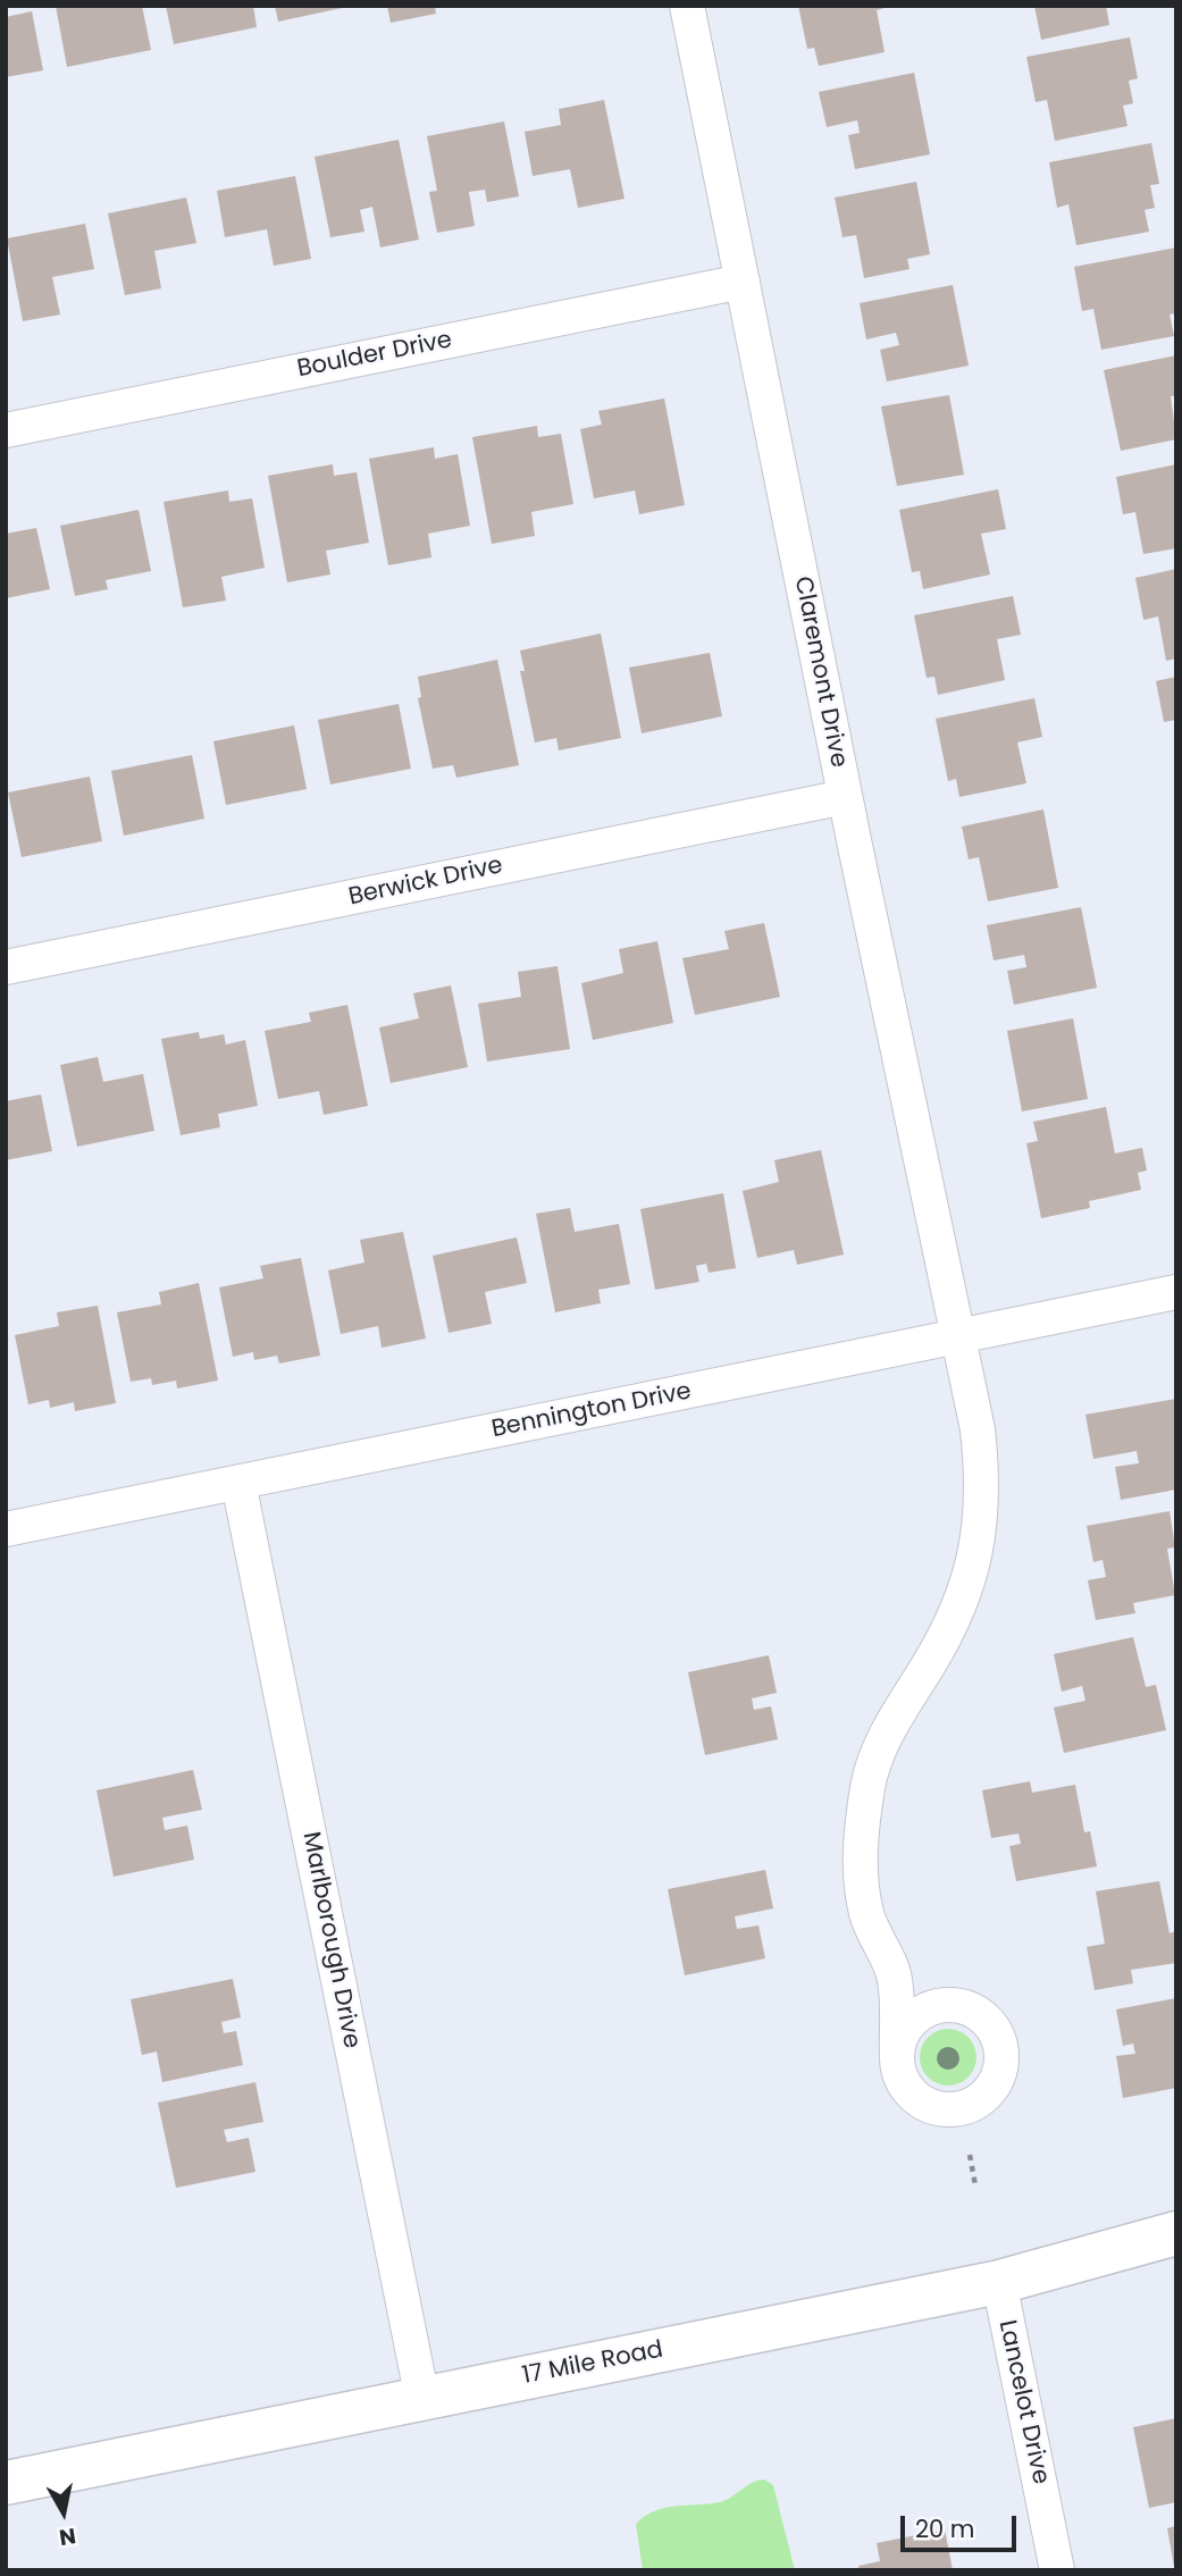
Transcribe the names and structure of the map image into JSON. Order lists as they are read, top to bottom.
{
  "streets": {
    "main road": ["17 Mile Road"],
    "street": [
      "Boulder Drive",
      "Claremont Drive",
      "Berwick Drive",
      "Bennington Drive",
      "Marlborough Drive",
      "Lancelot Drive"
    ]
  },
  "crossings": [
    ["Boulder Drive", "Claremont Drive"],
    ["Claremont Drive", "Berwick Drive"],
    ["Claremont Drive", "Bennington Drive"],
    ["Bennington Drive", "Marlborough Drive"],
    ["Marlborough Drive", "17 Mile Road"],
    ["17 Mile Road", "Lancelot Drive"]
  ],
  "scale_bar": "20 m",
  "north": "bottom"
}
